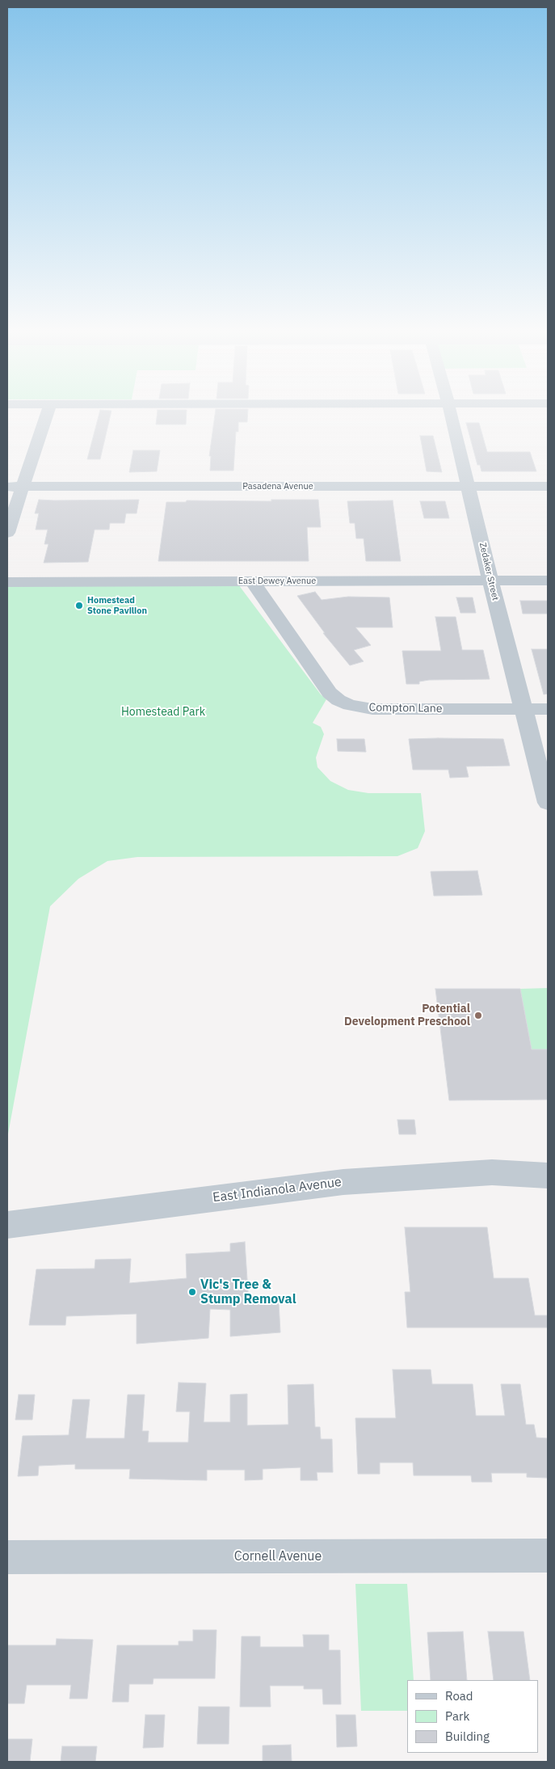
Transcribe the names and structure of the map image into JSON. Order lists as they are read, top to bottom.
{
  "streets": {
    "street": [
      "Pasadena Avenue",
      "Zedaker Street",
      "East Dewey Avenue",
      "Compton Lane",
      "East Indianola Avenue",
      "Cornell Avenue"
    ]
  },
  "crossings": [
    ["Pasadena Avenue", "Zedaker Street"],
    ["Zedaker Street", "East Dewey Avenue"],
    ["Zedaker Street", "Compton Lane"],
    ["East Dewey Avenue", "Compton Lane"]
  ],
  "parks": ["Homestead Park"],
  "places": ["Homestead Stone Pavilion", "Potential Development Preschool", "Vic's Tree & Stump Removal"],
  "legend": ["Road", "Park", "Building"]
}
